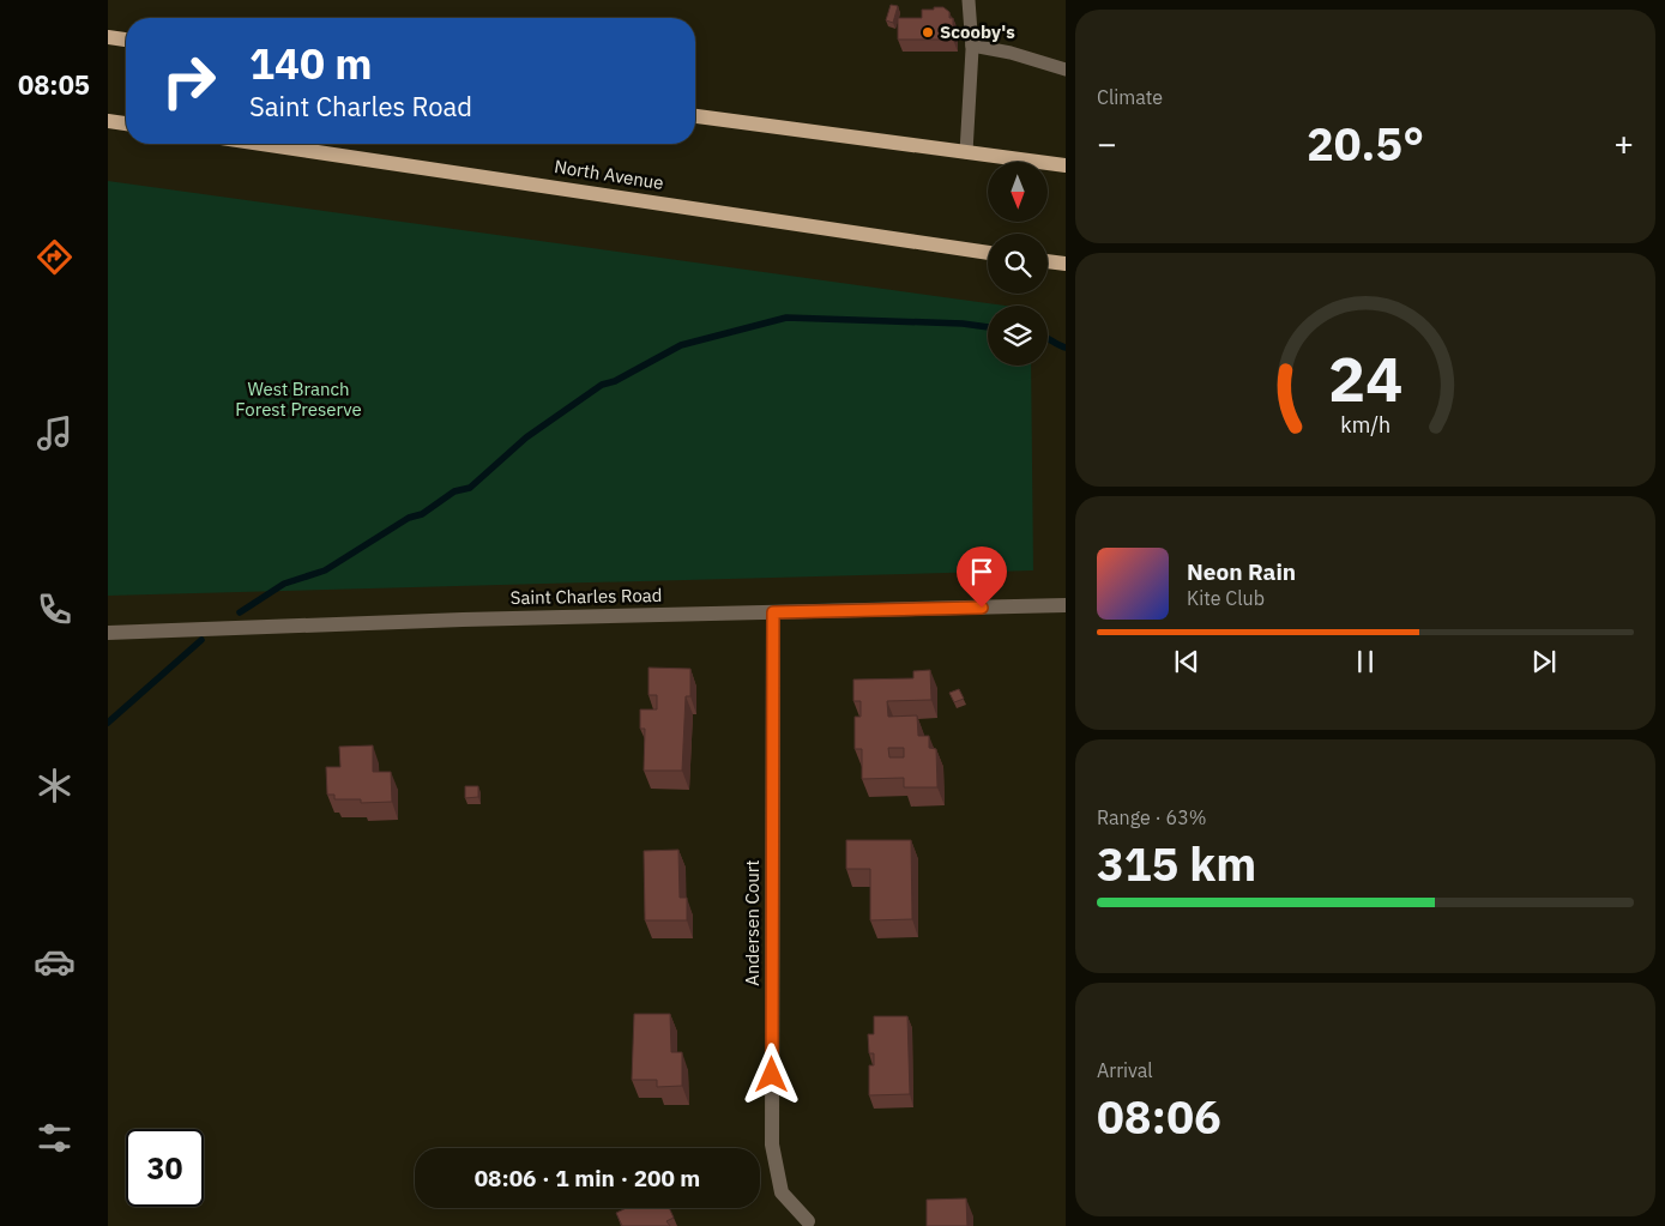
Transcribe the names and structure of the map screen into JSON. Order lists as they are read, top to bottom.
{
  "streets": {
    "main road": ["North Avenue"],
    "street": ["Saint Charles Road", "Andersen Court"]
  },
  "crossings": [
    ["Saint Charles Road", "Andersen Court"]
  ],
  "parks": ["West Branch Forest Preserve"],
  "places": ["Scooby's"],
  "north": "bottom",
  "page": {
    "tabs": "08:05",
    "tile": [
      "Climate",
      ["Range · 63%", "315 km"],
      ["Arrival", "08:06"]
    ],
    "turn": ["140 m", "Saint Charles Road"],
    "heat": ["−", "20.5°", "+"],
    "song": ["Neon Rain", "Kite Club"],
    "limit": "30",
    "trip": "08:06 · 1 min · 200 m",
    "gauge": ["24", "km/h"]
  }
}
